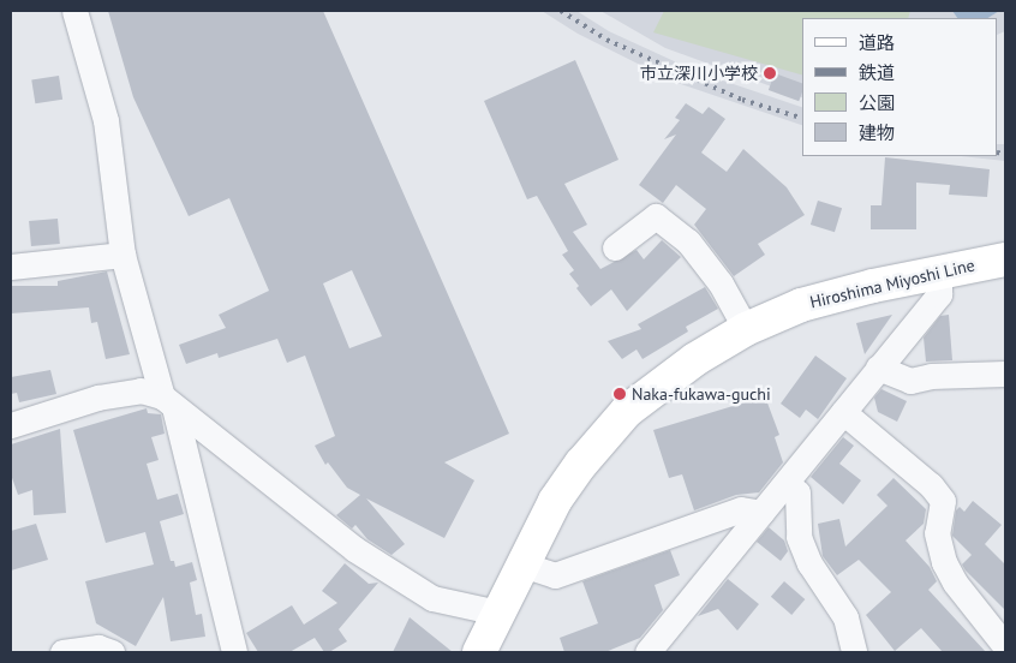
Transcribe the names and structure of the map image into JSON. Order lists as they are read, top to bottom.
{
  "streets": {
    "main road": ["Hiroshima Miyoshi Line"]
  },
  "places": ["市立深川小学校", "Naka-fukawa-guchi"],
  "legend": [
    "道路",
    "鉄道",
    "公園",
    "建物"
  ]
}
